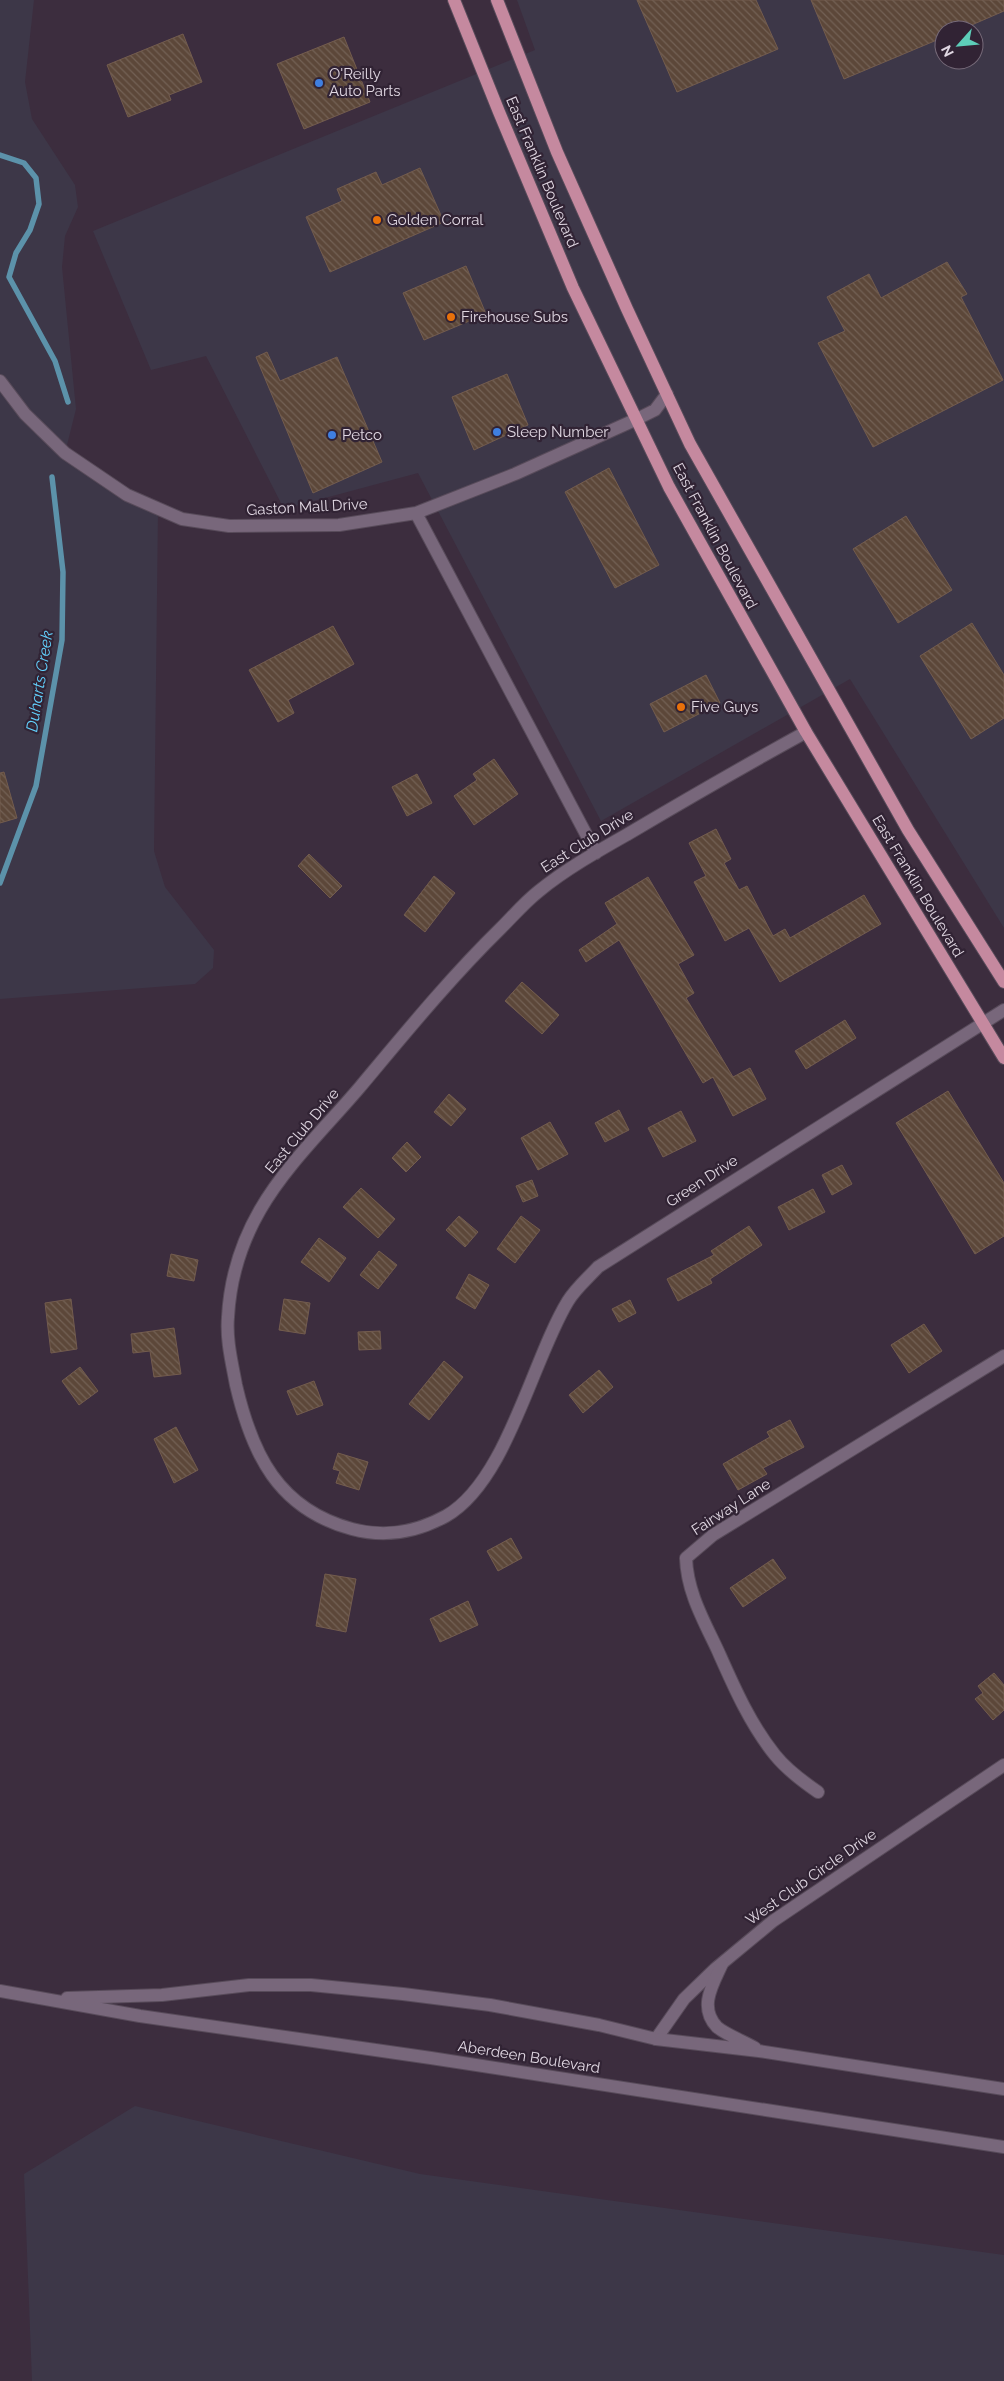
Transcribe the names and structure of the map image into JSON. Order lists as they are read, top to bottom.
{
  "streets": {
    "main road": ["East Franklin Boulevard"],
    "street": [
      "Gaston Mall Drive",
      "East Club Drive",
      "Green Drive",
      "Fairway Lane",
      "West Club Circle Drive",
      "Aberdeen Boulevard"
    ]
  },
  "crossings": [
    ["East Franklin Boulevard", "Gaston Mall Drive"],
    ["East Franklin Boulevard", "East Club Drive"],
    ["East Franklin Boulevard", "Green Drive"],
    ["East Club Drive", "Green Drive"],
    ["West Club Circle Drive", "Aberdeen Boulevard"]
  ],
  "water": ["Duharts Creek"],
  "places": [
    "O'Reilly Auto Parts",
    "Golden Corral",
    "Firehouse Subs",
    "Sleep Number",
    "Petco",
    "Five Guys"
  ],
  "north": "bottom left"
}
